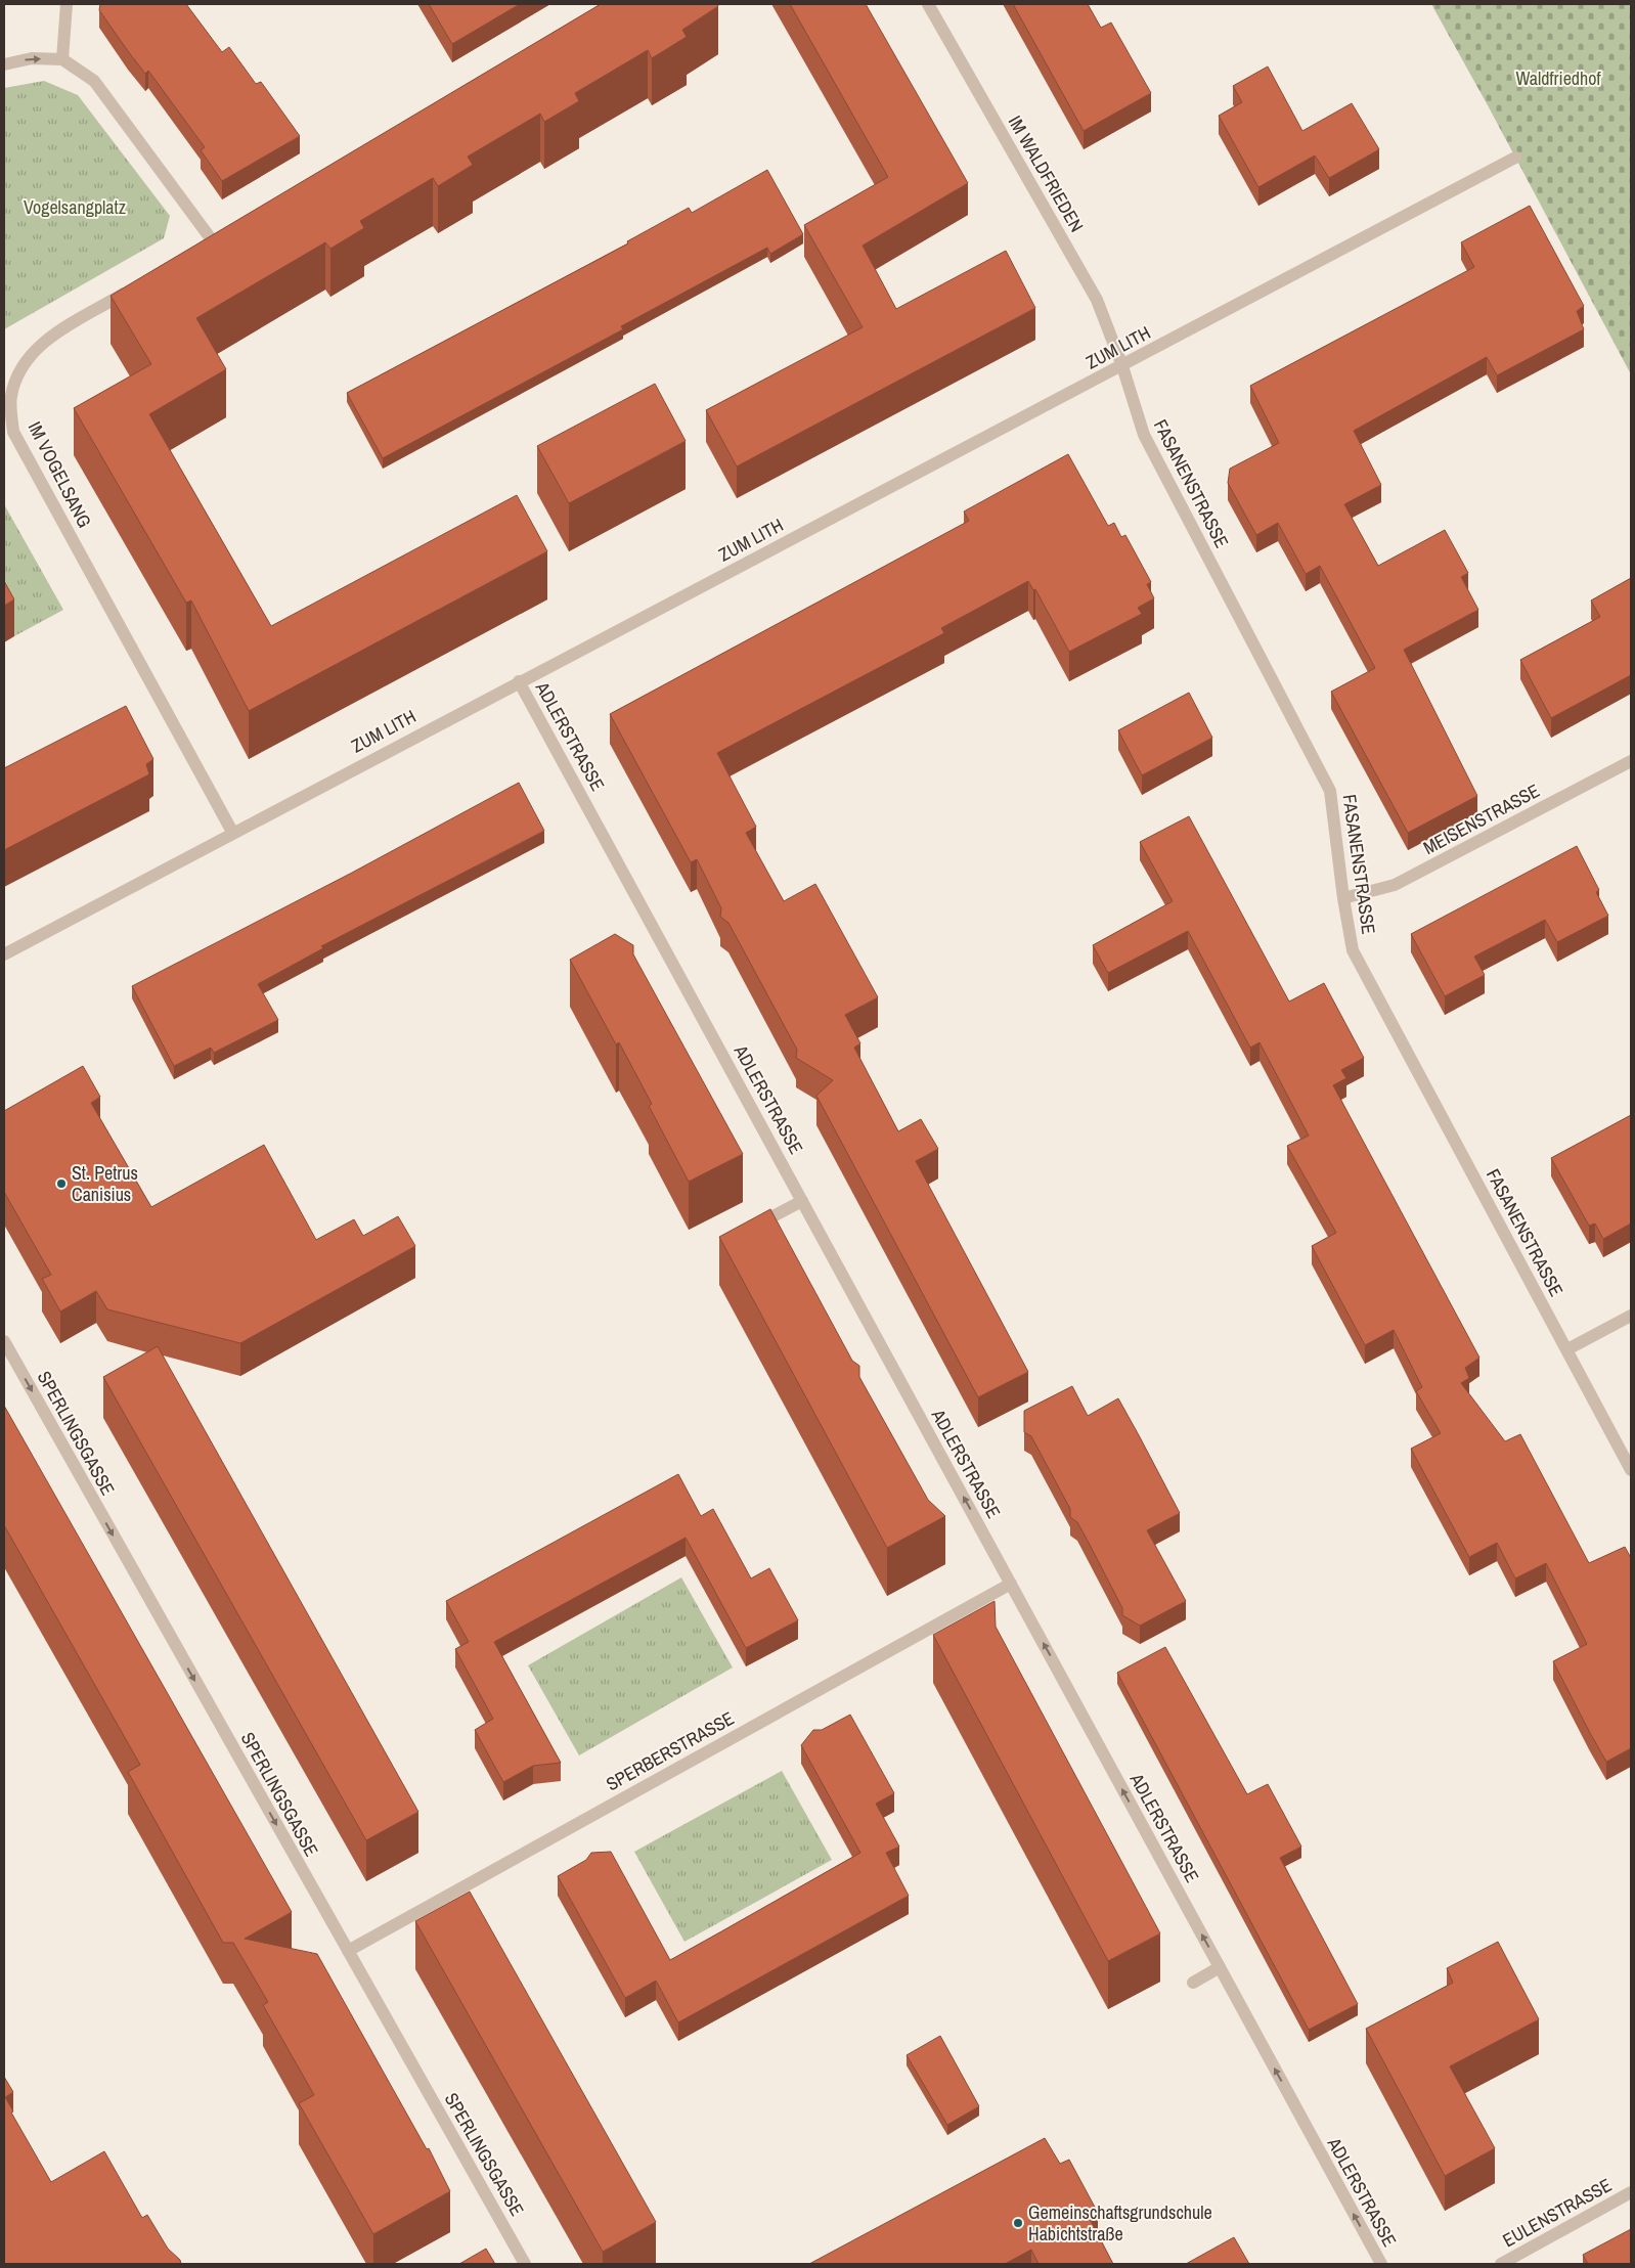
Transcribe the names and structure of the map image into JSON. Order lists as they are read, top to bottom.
{
  "streets": {
    "street": [
      "IM WALDFRIEDEN",
      "ZUM LITH",
      "IM VOGELSANG",
      "FASANENSTRASSE",
      "ADLERSTRASSE",
      "MEISENSTRASSE",
      "SPERLINGSGASSE",
      "SPERBERSTRASSE",
      "EULENSTRASSE"
    ]
  },
  "crossings": [
    ["IM WALDFRIEDEN", "ZUM LITH"],
    ["IM WALDFRIEDEN", "FASANENSTRASSE"],
    ["ZUM LITH", "IM VOGELSANG"],
    ["ZUM LITH", "FASANENSTRASSE"],
    ["ZUM LITH", "ADLERSTRASSE"],
    ["FASANENSTRASSE", "MEISENSTRASSE"],
    ["ADLERSTRASSE", "SPERBERSTRASSE"],
    ["SPERLINGSGASSE", "SPERBERSTRASSE"]
  ],
  "one_way": ["ADLERSTRASSE", "SPERLINGSGASSE"],
  "parks": ["Waldfriedhof", "Vogelsangplatz"],
  "places": ["St. Petrus Canisius", "Gemeinschaftsgrundschule Habichtstraße"]
}
